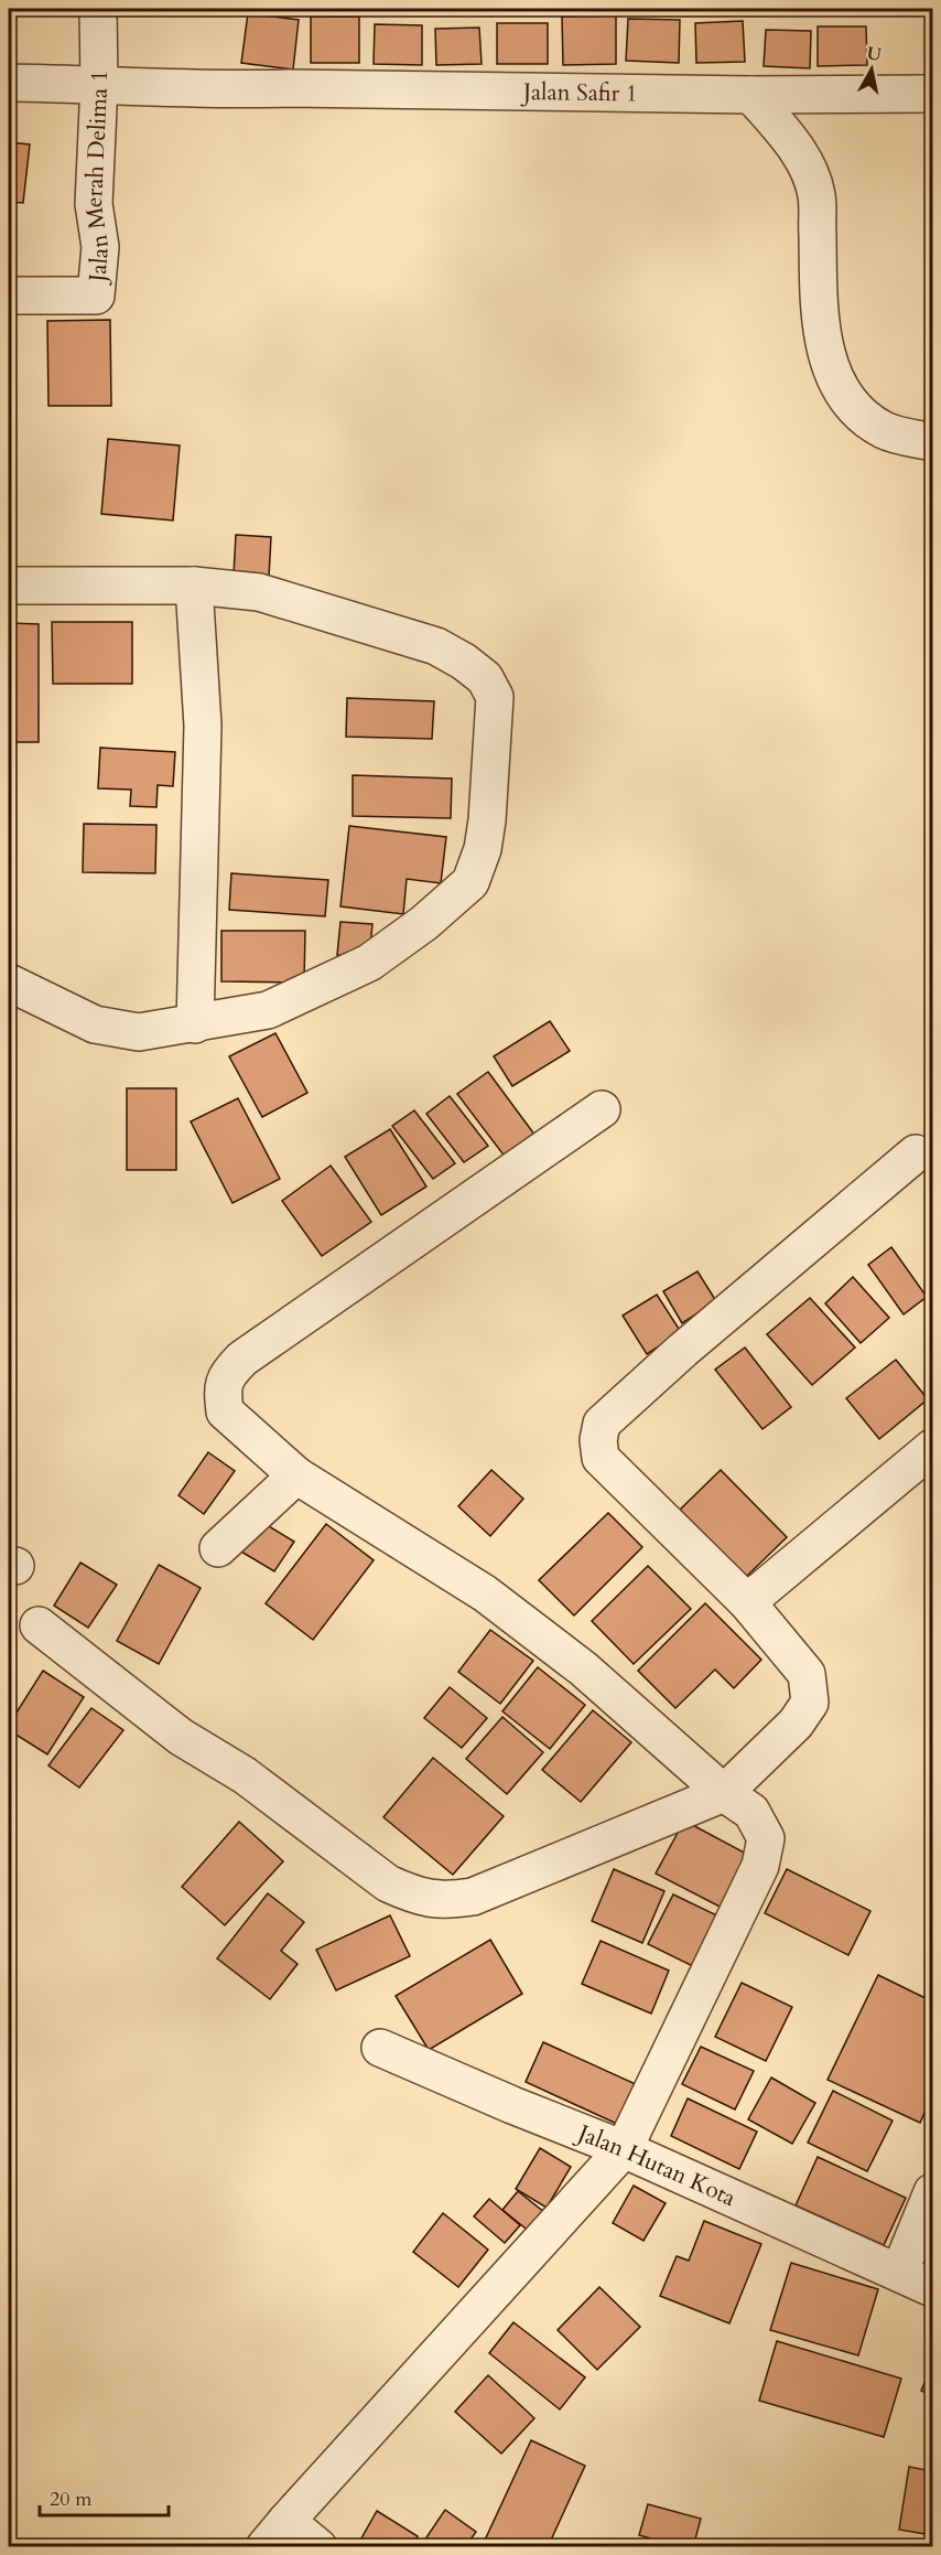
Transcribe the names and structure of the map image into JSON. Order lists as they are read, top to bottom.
{
  "streets": {
    "street": ["Jalan Safir 1", "Jalan Merah Delima 1", "Jalan Hutan Kota"]
  },
  "crossings": [
    ["Jalan Safir 1", "Jalan Merah Delima 1"]
  ],
  "scale_bar": "20 m",
  "north": "top"
}
